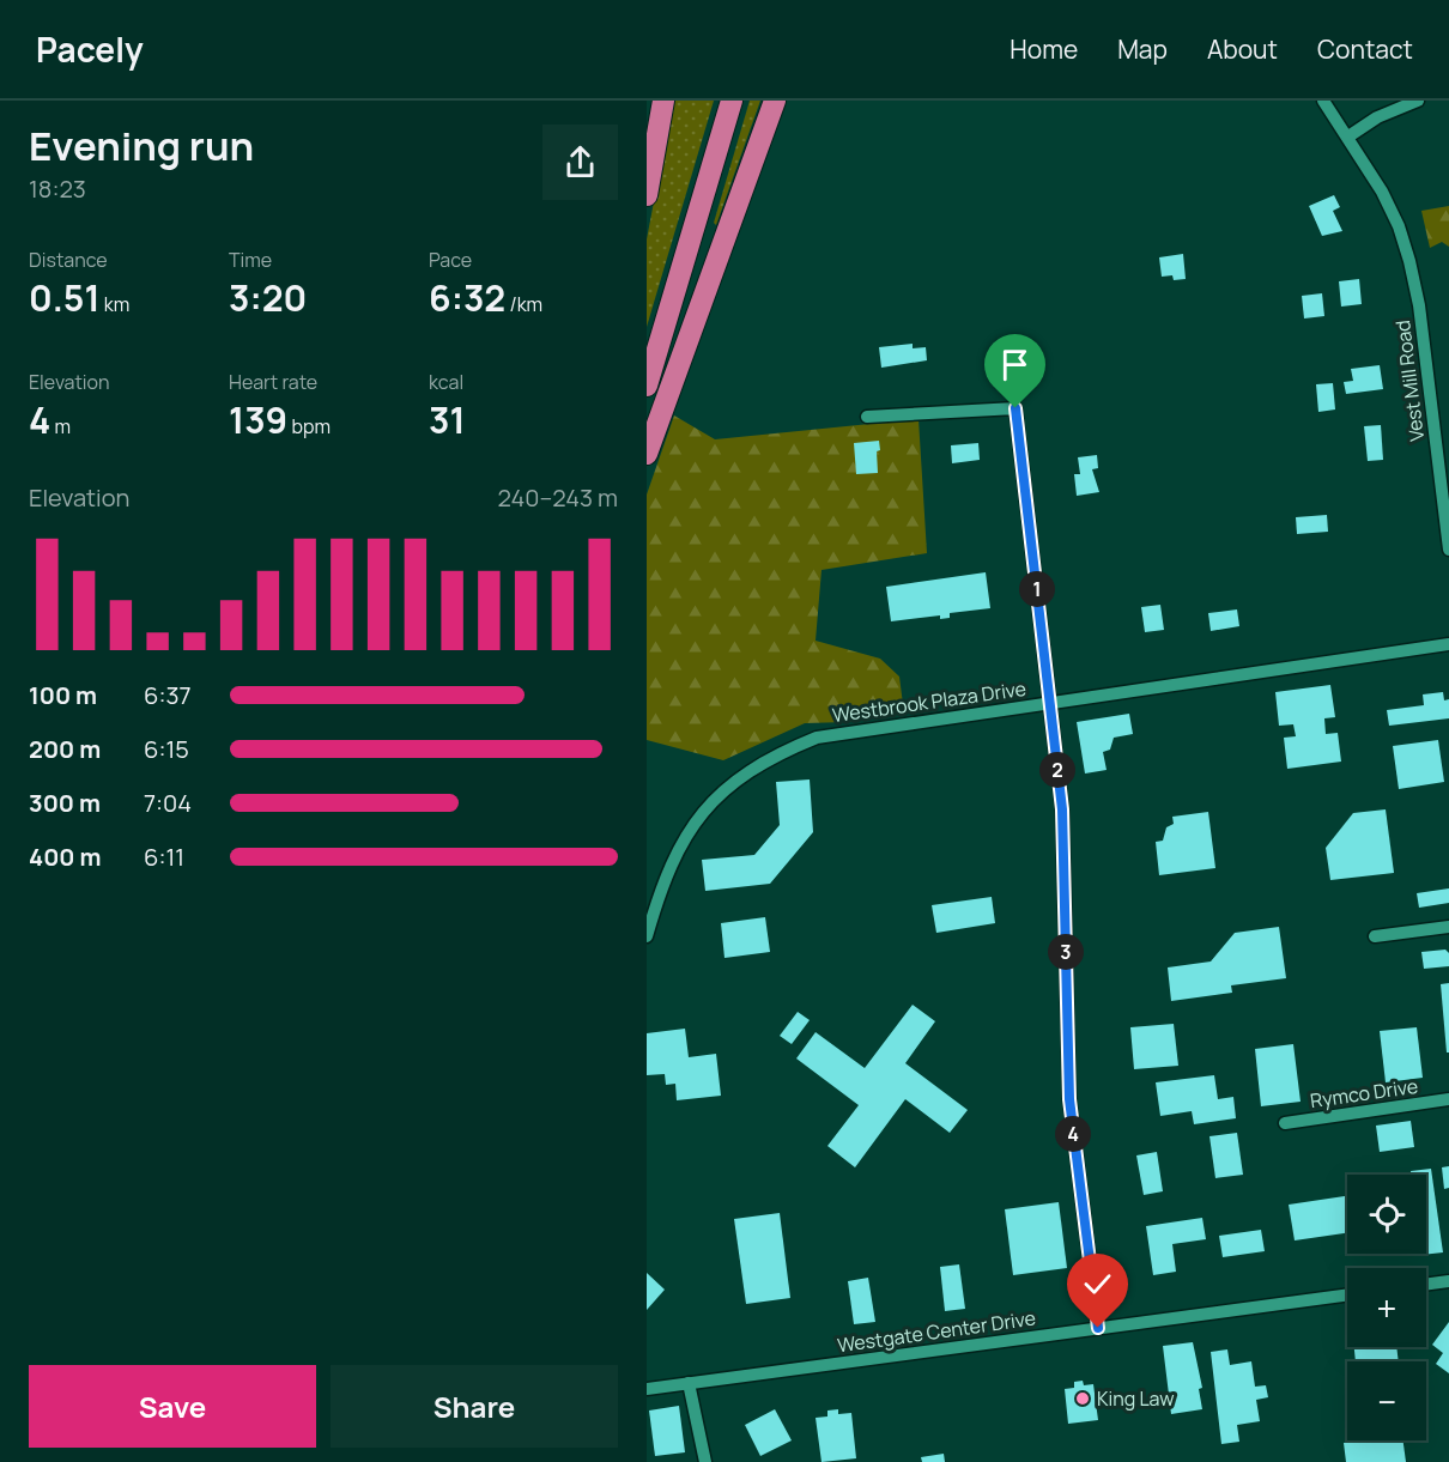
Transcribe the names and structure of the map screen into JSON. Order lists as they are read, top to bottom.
{
  "streets": {
    "street": [
      "Vest Mill Road",
      "Westbrook Plaza Drive",
      "Rymco Drive",
      "Westgate Center Drive"
    ]
  },
  "places": ["King Law"],
  "page": {
    "header": "Pacely",
    "nav": [
      "Home",
      "Map",
      "About",
      "Contact"
    ],
    "heading": ["Evening run", "18:23"],
    "stats": [
      ["Distance", "0.51 km"],
      ["Time", "3:20"],
      ["Pace", "6:32 /km"],
      ["Elevation", "4 m"],
      ["Heart rate", "139 bpm"],
      ["kcal", "31"]
    ],
    "chart": ["Elevation", "240–243 m"],
    "pins": [
      "1",
      "2",
      "3",
      "4"
    ],
    "list": [
      {
        "name": "100 m",
        "note": "6:37"
      },
      {
        "name": "200 m",
        "note": "6:15"
      },
      {
        "name": "300 m",
        "note": "7:04"
      },
      {
        "name": "400 m",
        "note": "6:11"
      }
    ],
    "map_buttons": ["+", "−"],
    "buttons": ["Save", "Share"]
  }
}
